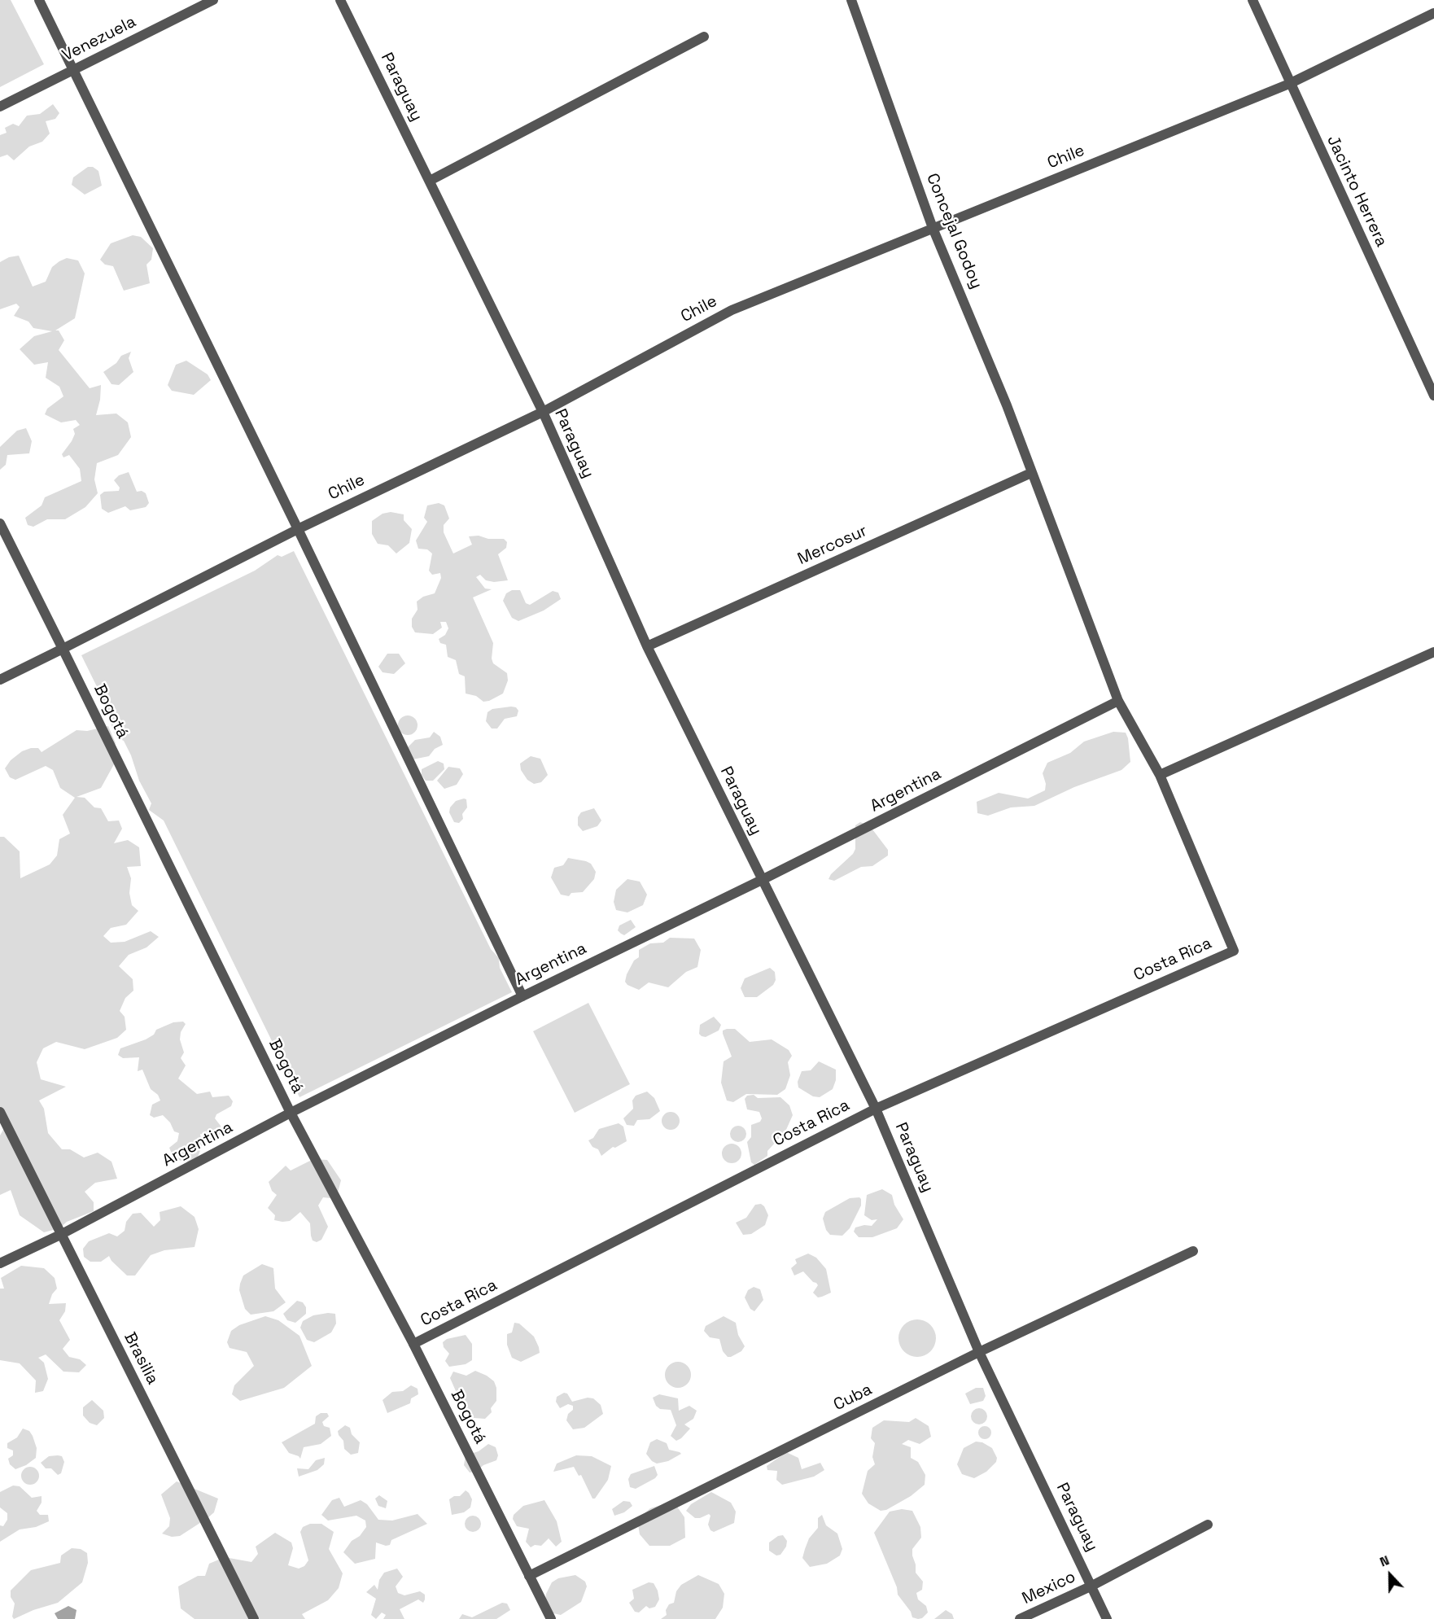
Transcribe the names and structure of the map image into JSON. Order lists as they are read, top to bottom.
{
  "streets": {
    "street": [
      "Venezuela",
      "Paraguay",
      "Chile",
      "Jacinto Herrera",
      "Concejal Godoy",
      "Mercosur",
      "Bogotá",
      "Argentina",
      "Costa Rica",
      "Brasilia",
      "Cuba",
      "Mexico"
    ]
  },
  "crossings": [
    ["Paraguay", "Chile"],
    ["Paraguay", "Mercosur"],
    ["Paraguay", "Argentina"],
    ["Paraguay", "Costa Rica"],
    ["Paraguay", "Cuba"],
    ["Paraguay", "Mexico"],
    ["Chile", "Jacinto Herrera"],
    ["Chile", "Concejal Godoy"],
    ["Chile", "Bogotá"],
    ["Concejal Godoy", "Mercosur"],
    ["Concejal Godoy", "Argentina"],
    ["Concejal Godoy", "Costa Rica"],
    ["Bogotá", "Argentina"],
    ["Bogotá", "Costa Rica"],
    ["Bogotá", "Cuba"],
    ["Argentina", "Brasilia"]
  ],
  "north": "top"
}
